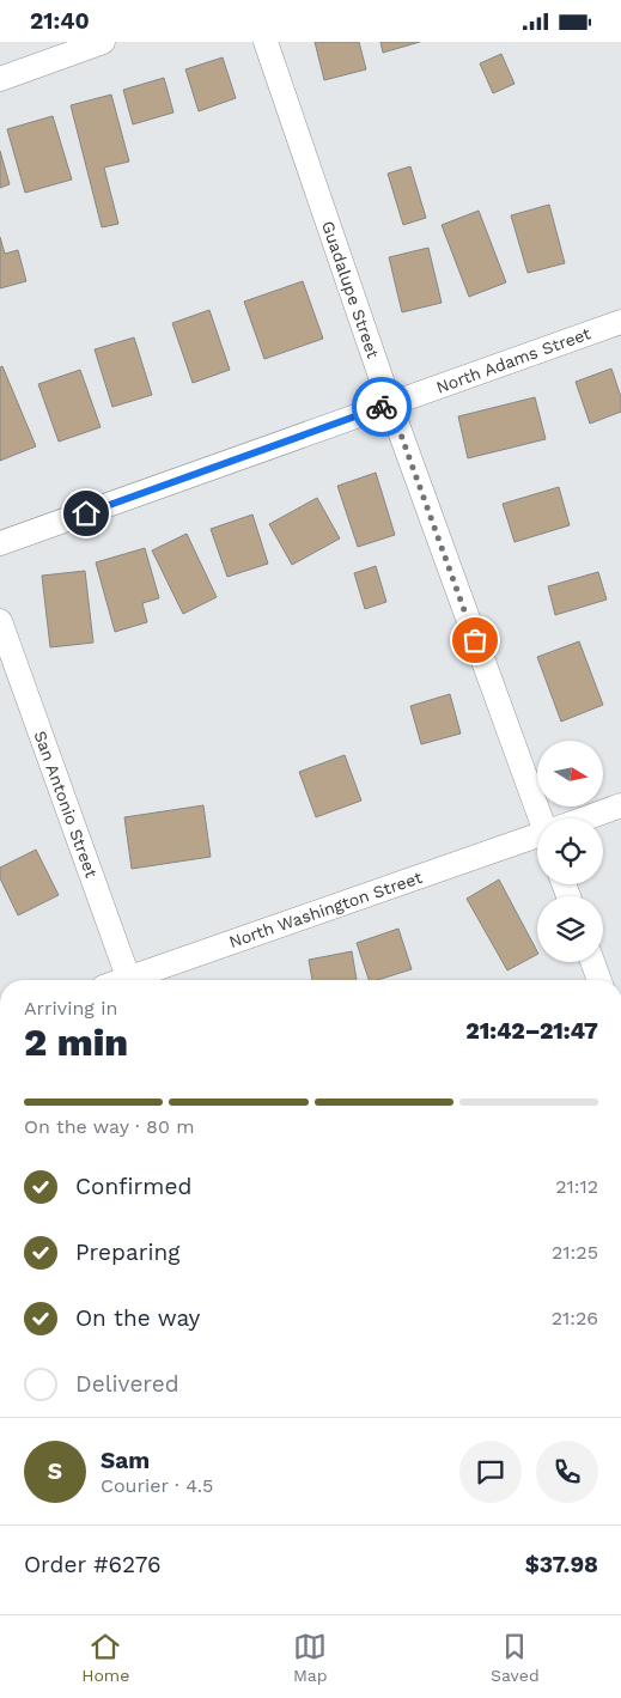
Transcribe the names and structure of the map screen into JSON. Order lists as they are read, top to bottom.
{
  "streets": {
    "street": [
      "Guadalupe Street",
      "North Adams Street",
      "San Antonio Street",
      "North Washington Street"
    ]
  },
  "crossings": [
    ["Guadalupe Street", "North Adams Street"]
  ],
  "north": "right",
  "page": {
    "status": "21:40",
    "heading": ["2 min", "Arriving in", "21:42–21:47"],
    "panel": [
      "Sam",
      "Courier · 4.5",
      "Order #6276",
      "$37.98"
    ],
    "bar": "On the way · 80 m",
    "list": [
      ["Confirmed", "21:12"],
      ["Preparing", "21:25"],
      ["On the way", "21:26"],
      "Delivered"
    ],
    "round": "S",
    "tabs": ["Home", "Map", "Saved"]
  }
}
